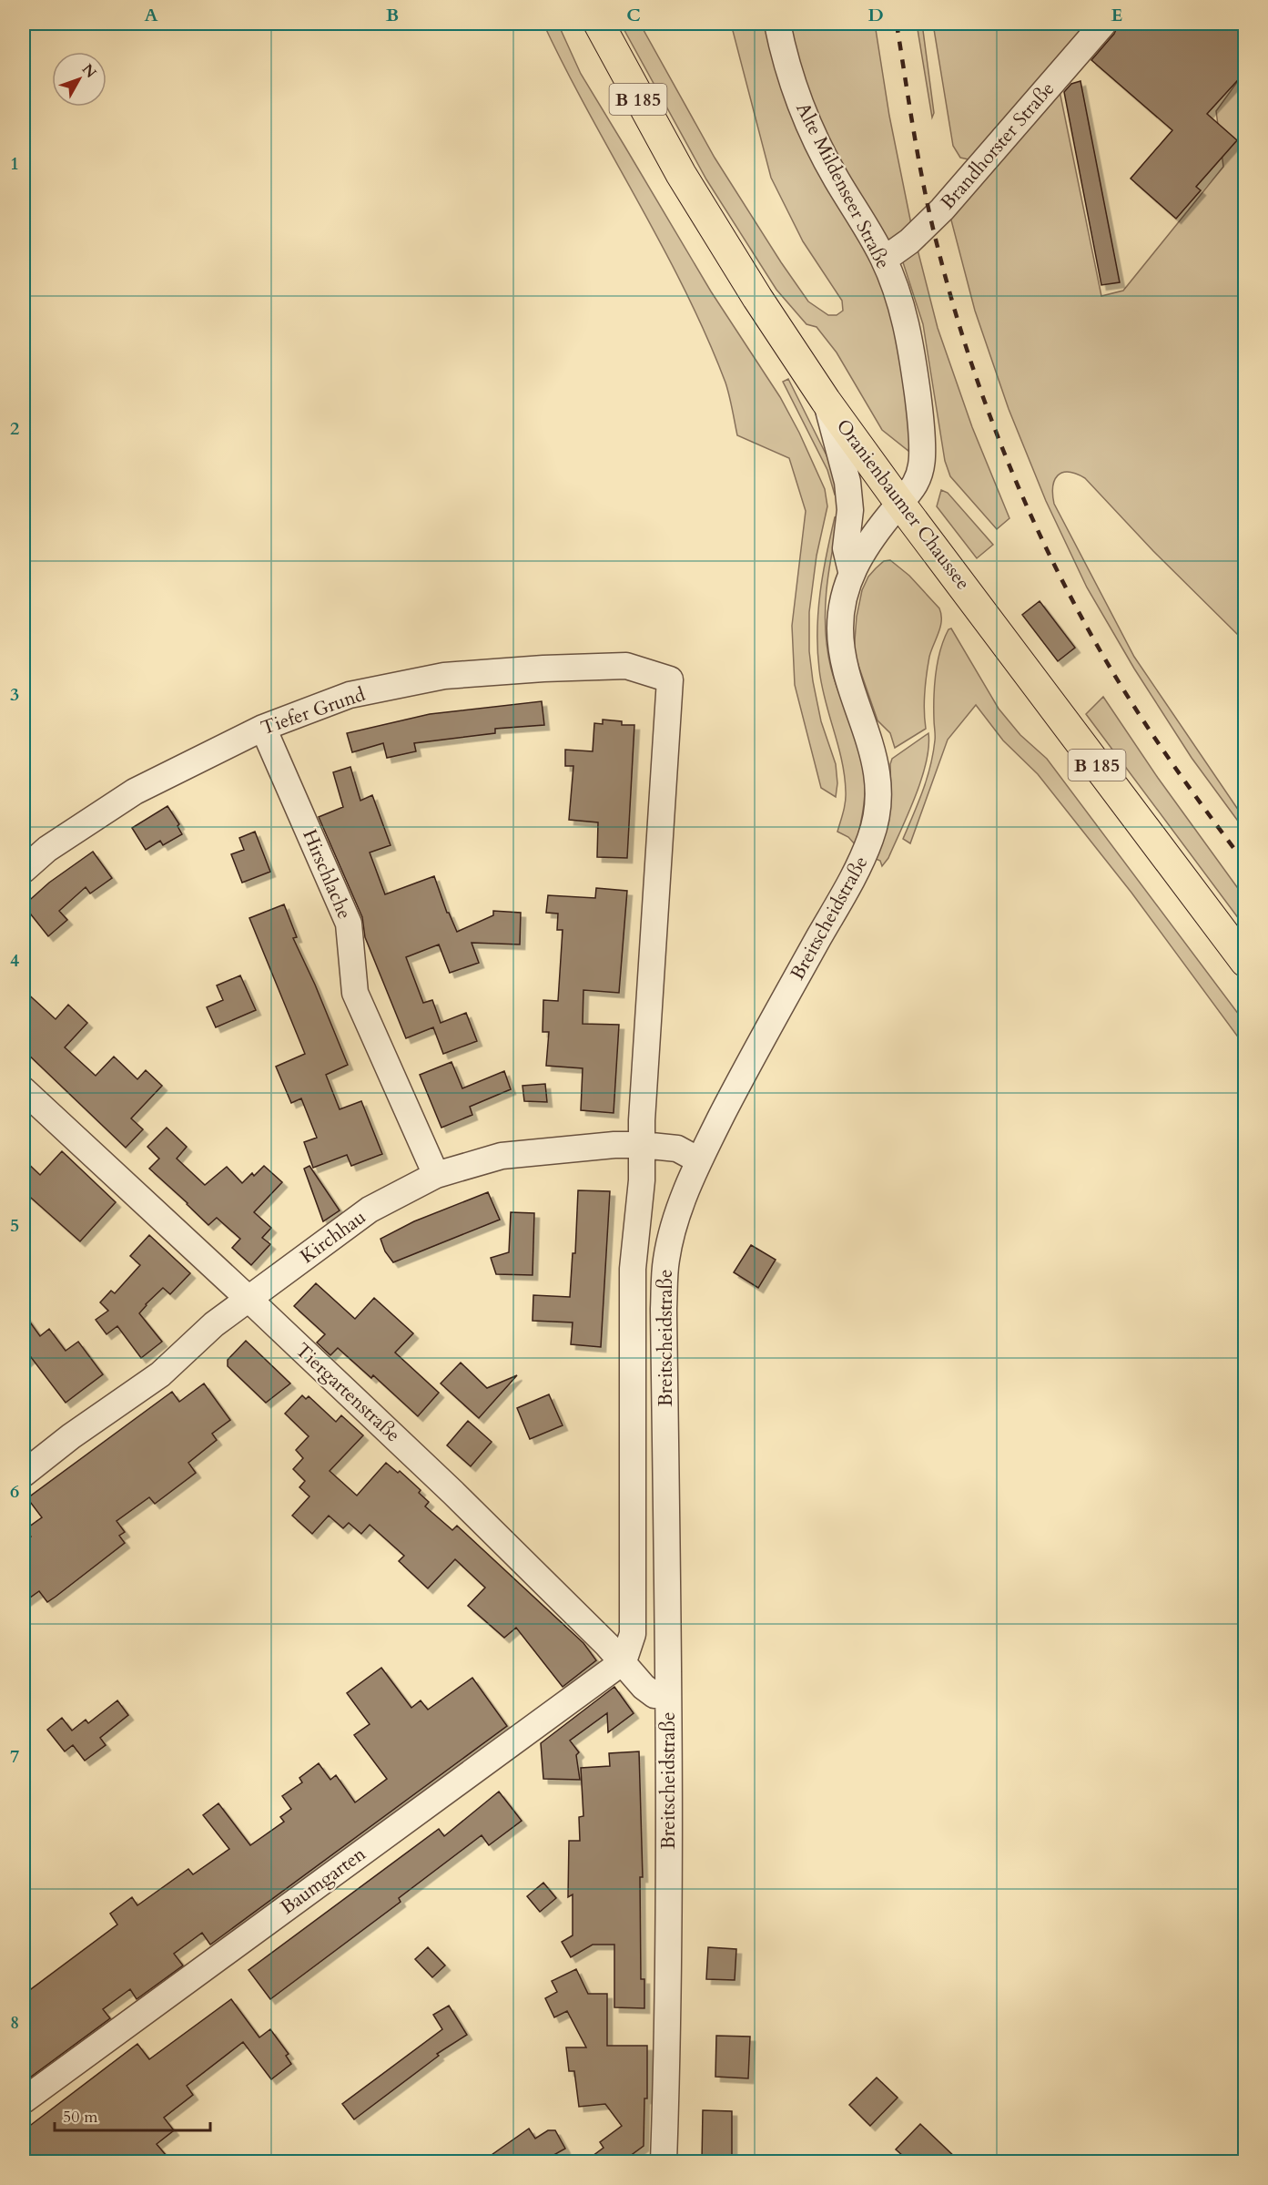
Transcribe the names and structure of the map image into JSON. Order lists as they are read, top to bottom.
{
  "streets": {
    "main road": ["B 185", "Oranienbaumer Chaussee"],
    "street": [
      "Brandhorster Straße",
      "Alte Mildenseer Straße",
      "Tiefer Grund",
      "Hirschlache",
      "Breitscheidstraße",
      "Kirchhau",
      "Tiergartenstraße",
      "Baumgarten"
    ]
  },
  "crossings": [
    ["Brandhorster Straße", "Alte Mildenseer Straße"],
    ["Alte Mildenseer Straße", "Oranienbaumer Chaussee"],
    ["Alte Mildenseer Straße", "Breitscheidstraße"],
    ["Oranienbaumer Chaussee", "Breitscheidstraße"],
    ["Tiefer Grund", "Hirschlache"],
    ["Tiefer Grund", "Breitscheidstraße"],
    ["Hirschlache", "Kirchhau"],
    ["Breitscheidstraße", "Kirchhau"],
    ["Breitscheidstraße", "Tiergartenstraße"],
    ["Breitscheidstraße", "Baumgarten"],
    ["Kirchhau", "Tiergartenstraße"],
    ["Tiergartenstraße", "Baumgarten"]
  ],
  "scale_bar": "50 m",
  "north": "top right",
  "grid": {
    "columns": [
      "A",
      "B",
      "C",
      "D",
      "E"
    ],
    "rows": [
      "1",
      "2",
      "3",
      "4",
      "5",
      "6",
      "7",
      "8"
    ]
  }
}
